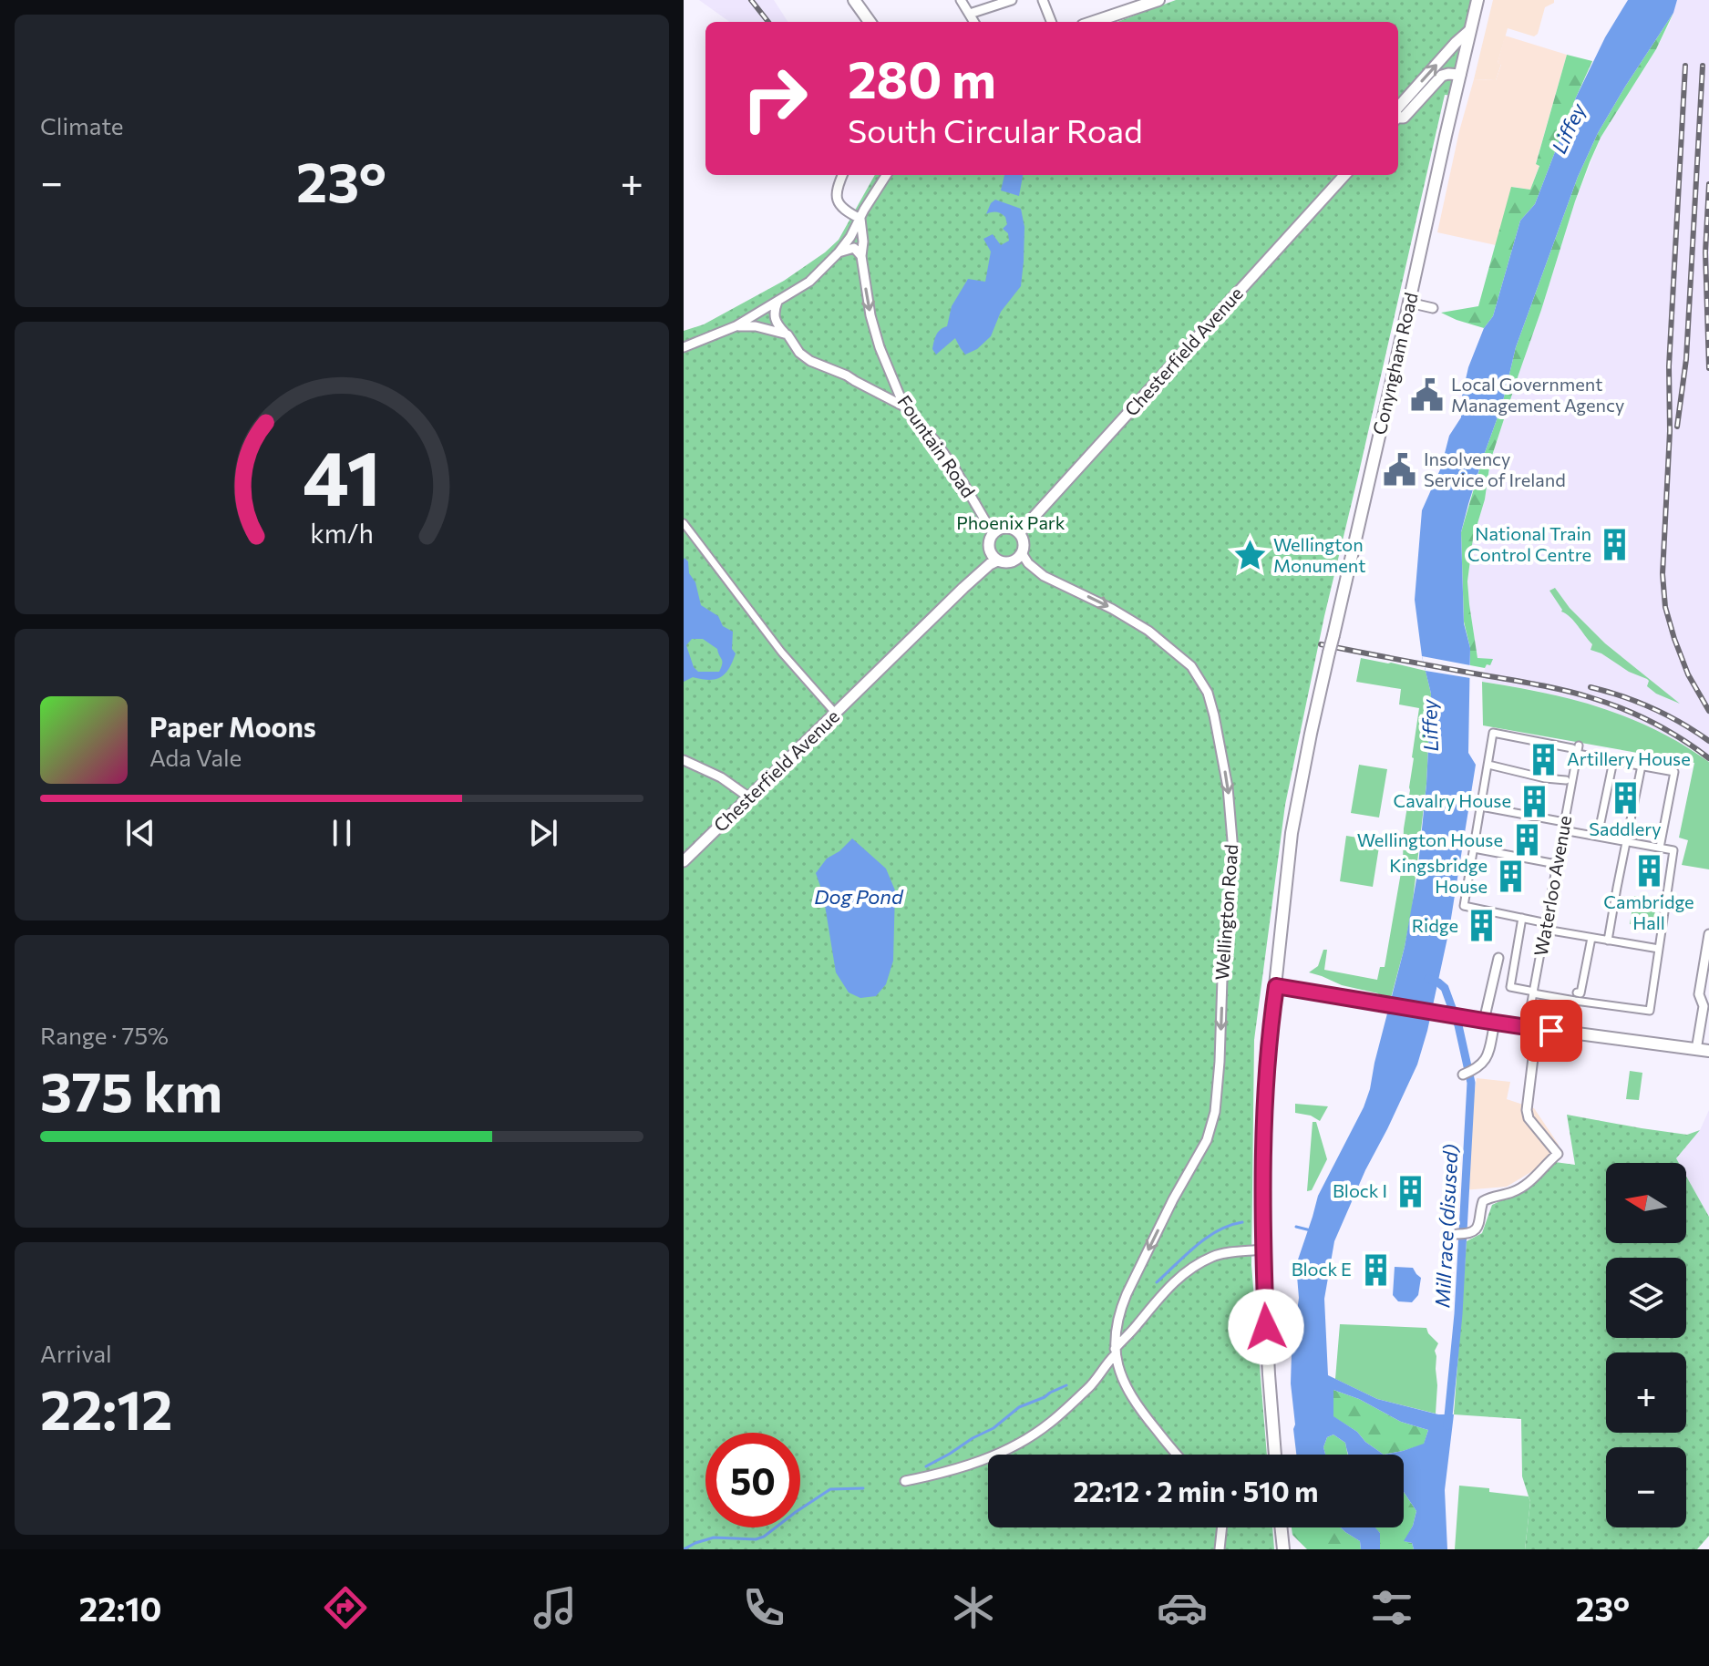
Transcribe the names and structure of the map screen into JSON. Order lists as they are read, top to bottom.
{
  "streets": {
    "main road": ["Conyngham Road"],
    "street": [
      "Chesterfield Avenue",
      "Fountain Road",
      "Waterloo Avenue",
      "Wellington Road"
    ]
  },
  "crossings": [
    ["Chesterfield Avenue", "Fountain Road"],
    ["Chesterfield Avenue", "Wellington Road"],
    ["Fountain Road", "Wellington Road"]
  ],
  "one_way": ["Fountain Road", "Wellington Road"],
  "water": ["Liffey", "Dog Pond", "Mill race (disused)"],
  "parks": ["Phoenix Park"],
  "places": {
    "public building": ["Local Government Management Agency", "Insolvency Service of Ireland"],
    "building": [
      "National Train Control Centre",
      "Artillery House",
      "Saddlery",
      "Cavalry House",
      "Wellington House",
      "Cambridge Hall",
      "Kingsbridge House",
      "Ridge",
      "Block I",
      "Block E"
    ],
    "place": ["Wellington Monument"]
  },
  "north": "left",
  "page": {
    "tile": [
      "Climate",
      ["Range · 75%", "375 km"],
      ["Arrival", "22:12"]
    ],
    "turn": ["280 m", "South Circular Road"],
    "heat": ["−", "23°", "+"],
    "song": ["Paper Moons", "Ada Vale"],
    "map_buttons": ["+", "−"],
    "limit": "50",
    "trip": "22:12 · 2 min · 510 m",
    "tabs": ["22:10", "23°"],
    "gauge": ["41", "km/h"]
  }
}
